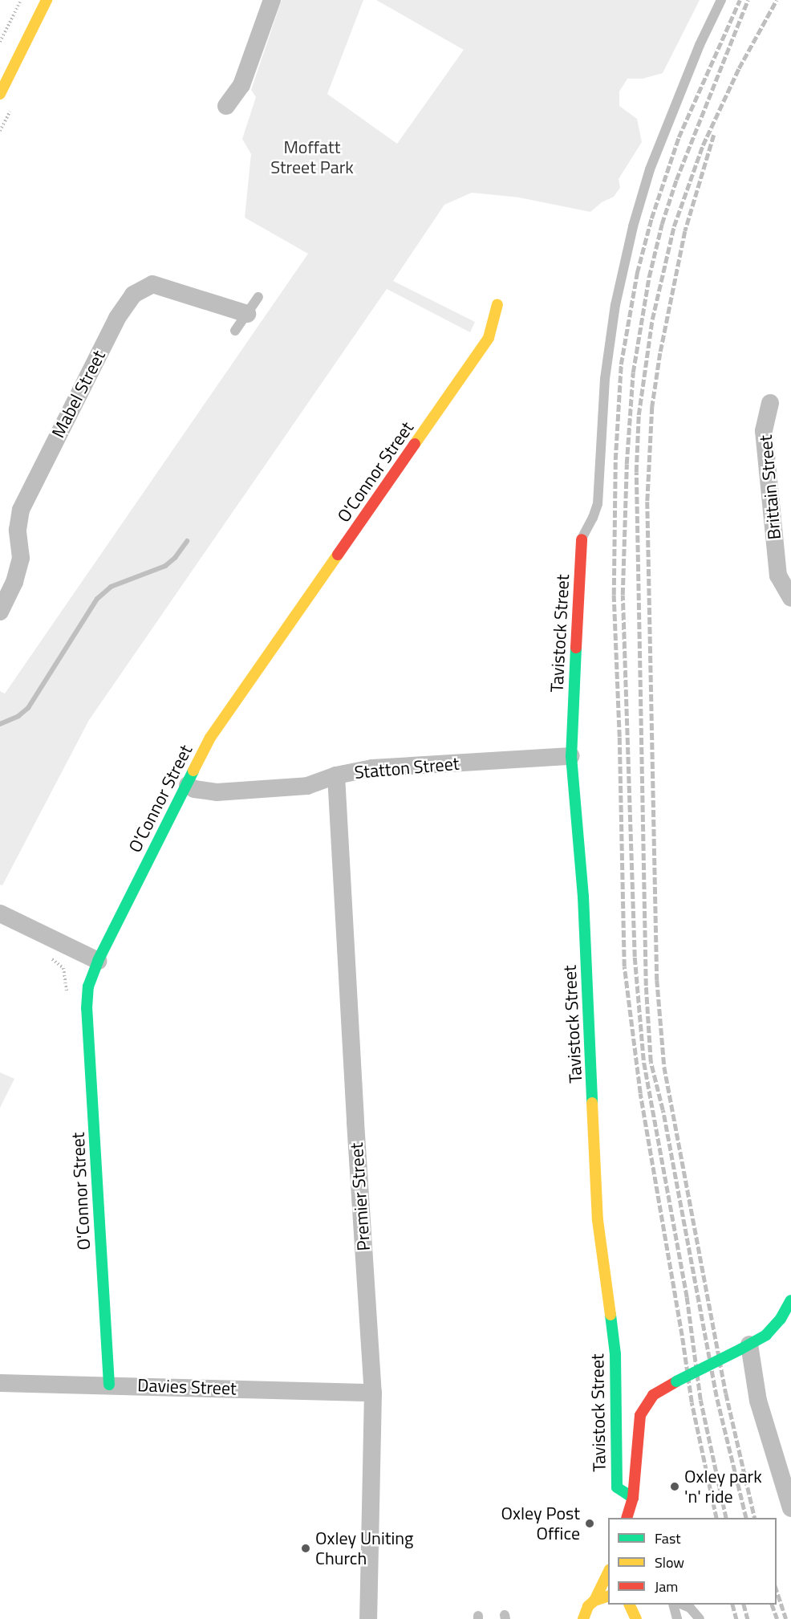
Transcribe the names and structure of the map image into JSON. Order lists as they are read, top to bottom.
{
  "streets": {
    "street": [
      "Mabel Street",
      "O'Connor Street",
      "Brittain Street",
      "Tavistock Street",
      "Statton Street",
      "Premier Street",
      "Davies Street"
    ]
  },
  "crossings": [
    ["O'Connor Street", "Statton Street"],
    ["O'Connor Street", "Davies Street"],
    ["Tavistock Street", "Statton Street"],
    ["Statton Street", "Premier Street"],
    ["Premier Street", "Davies Street"]
  ],
  "parks": ["Moffatt Street Park"],
  "places": ["Oxley park 'n' ride", "Oxley Post Office", "Oxley Uniting Church"],
  "legend": ["Fast", "Slow", "Jam"]
}
